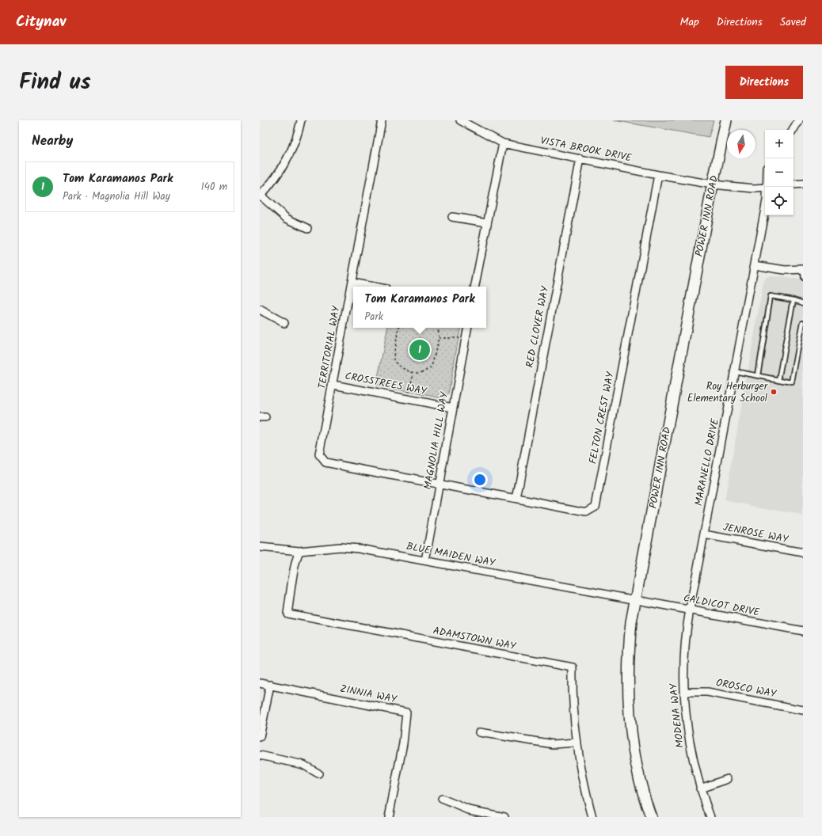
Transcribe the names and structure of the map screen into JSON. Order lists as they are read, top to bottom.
{
  "streets": {
    "main road": ["POWER INN ROAD"],
    "street": [
      "VISTA BROOK DRIVE",
      "RED CLOVER WAY",
      "TERRITORIAL WAY",
      "CROSSTREES WAY",
      "FELTON CREST WAY",
      "MAGNOLIA HILL WAY",
      "MARANELLO DRIVE",
      "JENROSE WAY",
      "BLUE MAIDEN WAY",
      "CALDICOT DRIVE",
      "ADAMSTOWN WAY",
      "OROSCO WAY",
      "ZINNIA WAY",
      "MODENA WAY"
    ]
  },
  "crossings": [
    ["VISTA BROOK DRIVE", "POWER INN ROAD"],
    ["VISTA BROOK DRIVE", "RED CLOVER WAY"],
    ["VISTA BROOK DRIVE", "FELTON CREST WAY"],
    ["POWER INN ROAD", "BLUE MAIDEN WAY"],
    ["POWER INN ROAD", "CALDICOT DRIVE"],
    ["RED CLOVER WAY", "FELTON CREST WAY"],
    ["TERRITORIAL WAY", "CROSSTREES WAY"],
    ["TERRITORIAL WAY", "FELTON CREST WAY"],
    ["TERRITORIAL WAY", "MAGNOLIA HILL WAY"],
    ["CROSSTREES WAY", "MAGNOLIA HILL WAY"],
    ["FELTON CREST WAY", "MAGNOLIA HILL WAY"],
    ["MAGNOLIA HILL WAY", "BLUE MAIDEN WAY"],
    ["MARANELLO DRIVE", "JENROSE WAY"],
    ["MARANELLO DRIVE", "CALDICOT DRIVE"],
    ["MARANELLO DRIVE", "MODENA WAY"],
    ["BLUE MAIDEN WAY", "CALDICOT DRIVE"],
    ["BLUE MAIDEN WAY", "ADAMSTOWN WAY"],
    ["CALDICOT DRIVE", "MODENA WAY"],
    ["OROSCO WAY", "MODENA WAY"]
  ],
  "places": ["Roy Herburger Elementary School"],
  "north": "bottom",
  "page": {
    "header": "Citynav",
    "nav": ["Map", "Directions", "Saved"],
    "title": "Find us",
    "buttons": "Directions",
    "heading": "Nearby",
    "map_buttons": ["+", "−"],
    "list": [
      {
        "mark": "1",
        "name": "Tom Karamanos Park",
        "note": "Park · Magnolia Hill Way",
        "value": "140 m"
      }
    ],
    "popup": ["Tom Karamanos Park", "Park"],
    "pins": "1"
  }
}
